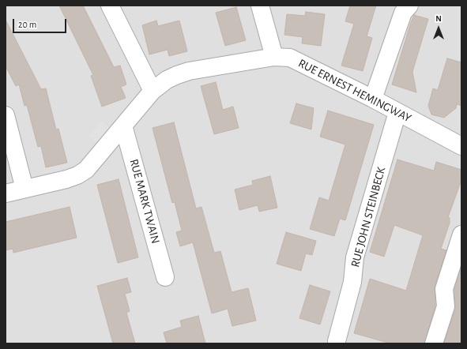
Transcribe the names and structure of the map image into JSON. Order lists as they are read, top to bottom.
{
  "streets": {
    "street": ["RUE ERNEST HEMINGWAY", "RUE MARK TWAIN", "RUE JOHN STEINBECK"]
  },
  "crossings": [
    ["RUE ERNEST HEMINGWAY", "RUE MARK TWAIN"],
    ["RUE ERNEST HEMINGWAY", "RUE JOHN STEINBECK"]
  ],
  "scale_bar": "20 m",
  "north": "top"
}
